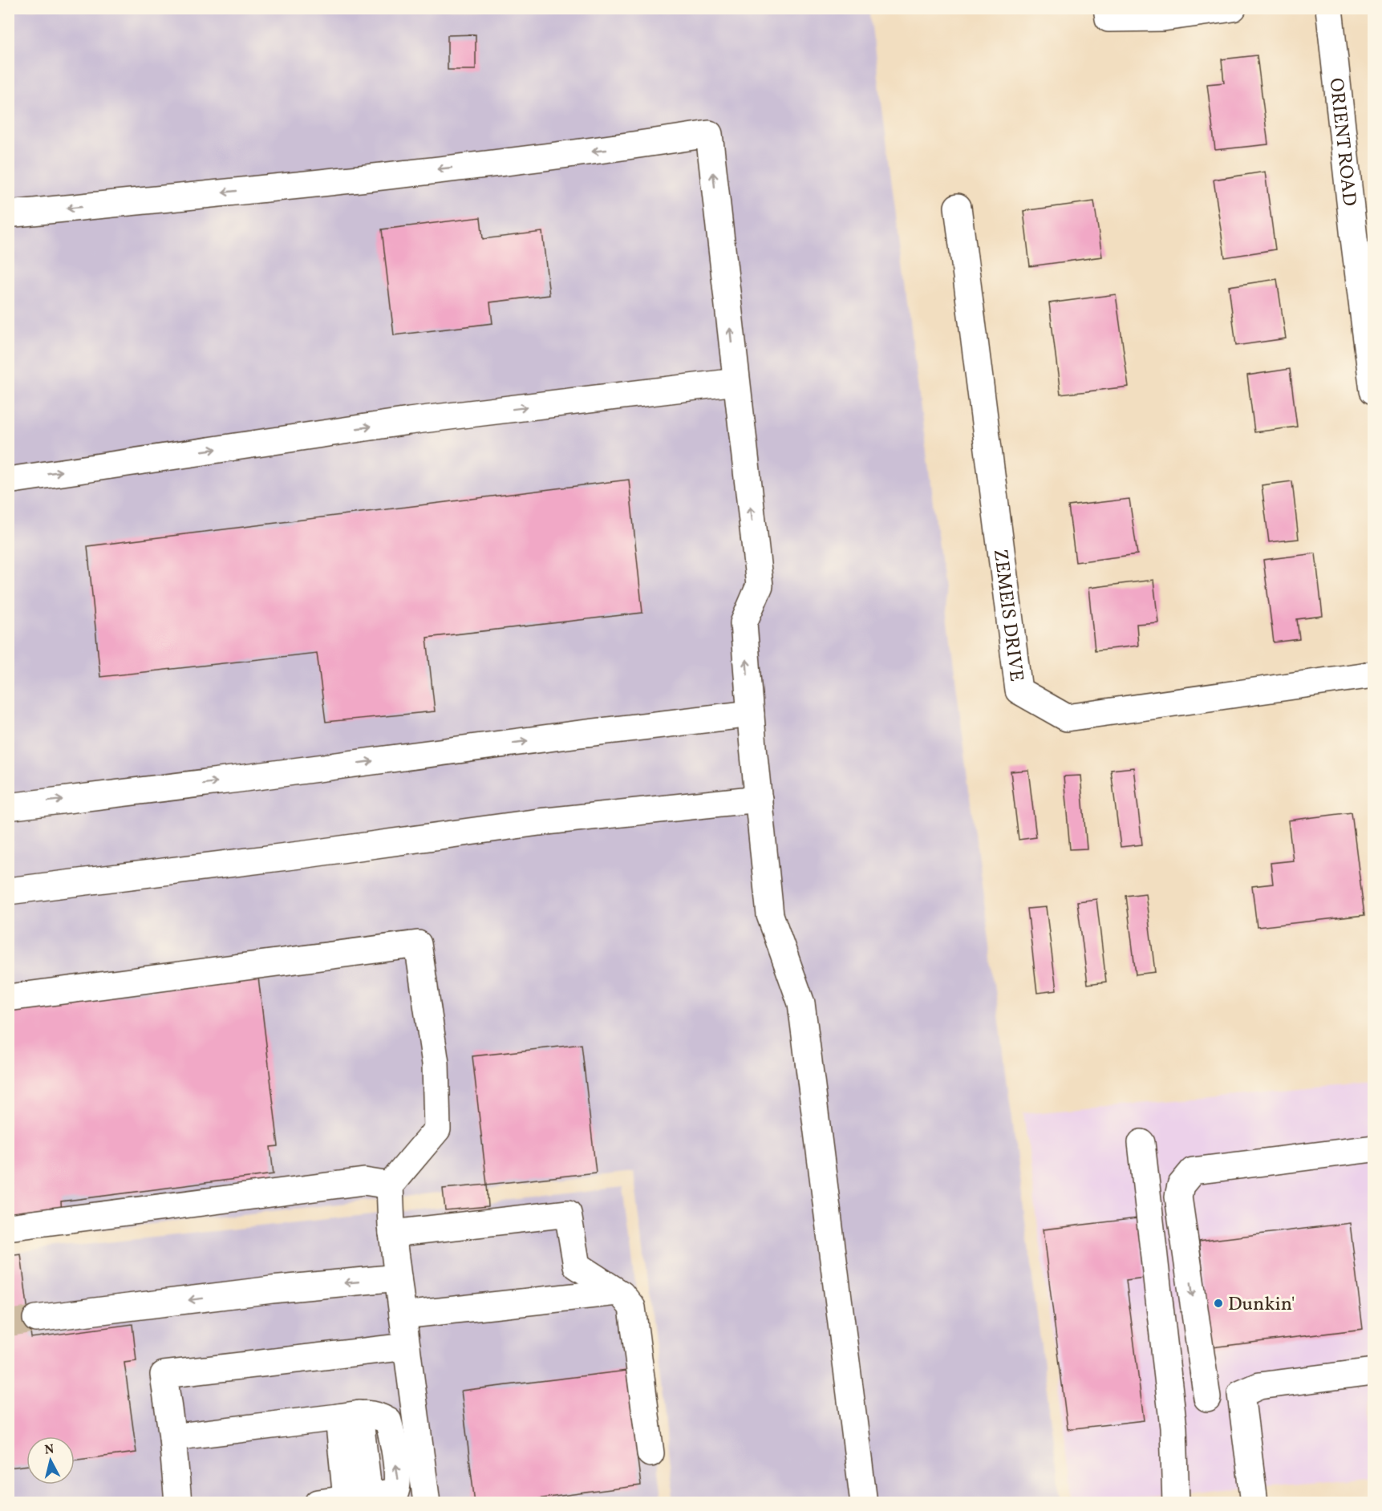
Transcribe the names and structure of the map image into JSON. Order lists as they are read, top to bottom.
{
  "streets": {
    "street": ["ORIENT ROAD", "ZEMEIS DRIVE"]
  },
  "places": ["Dunkin'"],
  "north": "top"
}
